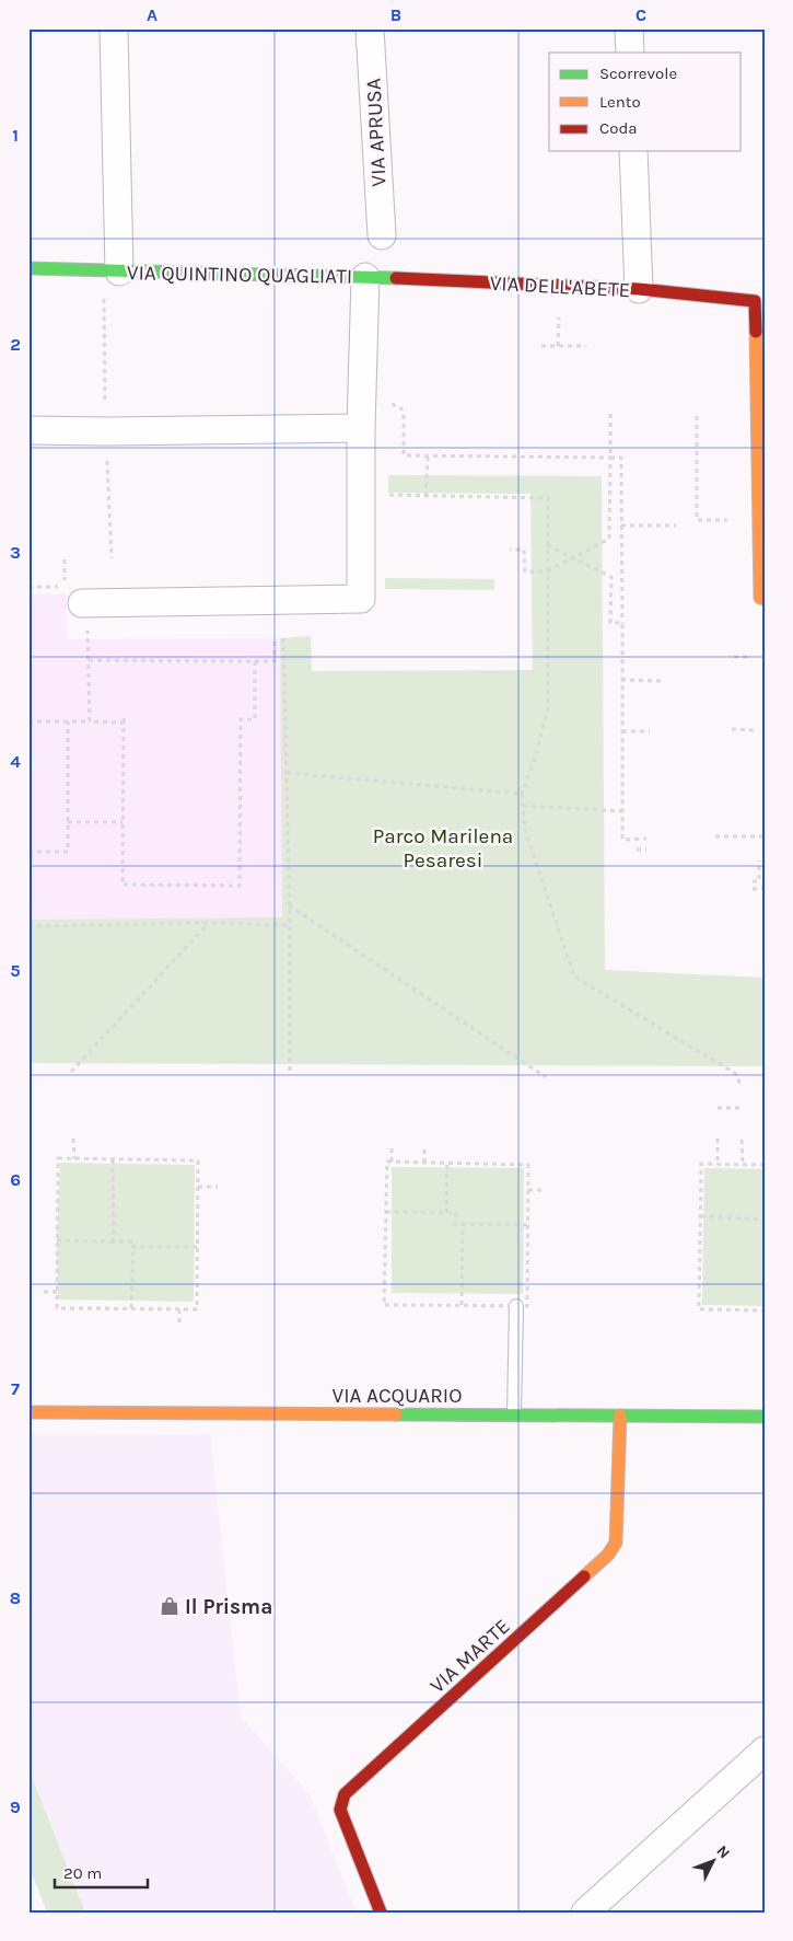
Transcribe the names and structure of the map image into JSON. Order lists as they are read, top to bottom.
{
  "streets": {
    "street": [
      "VIA APRUSA",
      "VIA QUINTINO QUAGLIATI",
      "VIA DELL'ABETE",
      "VIA ACQUARIO",
      "VIA MARTE"
    ]
  },
  "crossings": [
    ["VIA QUINTINO QUAGLIATI", "VIA DELL'ABETE"],
    ["VIA ACQUARIO", "VIA MARTE"]
  ],
  "parks": ["Parco Marilena Pesaresi"],
  "places": {
    "shop": ["Il Prisma"]
  },
  "legend": ["Scorrevole", "Lento", "Coda"],
  "scale_bar": "20 m",
  "north": "top right",
  "grid": {
    "columns": ["A", "B", "C"],
    "rows": [
      "1",
      "2",
      "3",
      "4",
      "5",
      "6",
      "7",
      "8",
      "9"
    ]
  }
}
